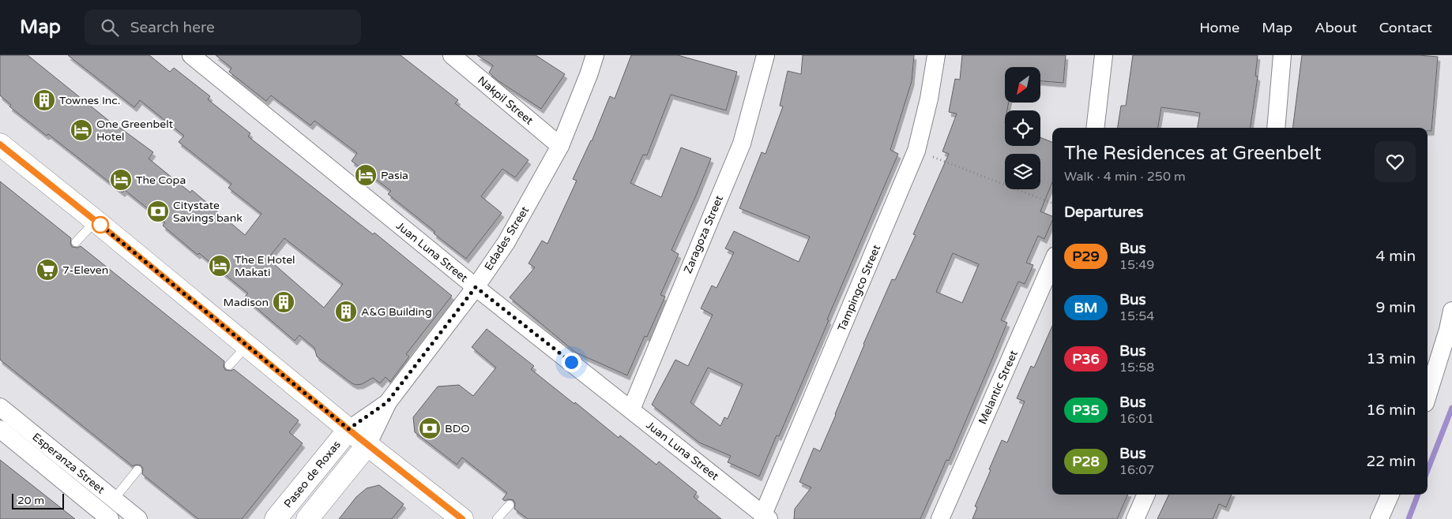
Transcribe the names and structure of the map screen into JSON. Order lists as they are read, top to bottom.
{
  "streets": {
    "main road": ["Paseo de Roxas"],
    "street": [
      "Nakpil Street",
      "Zaragoza Street",
      "Edades Street",
      "Juan Luna Street",
      "Tampingco Street",
      "Melantic Street",
      "Esperanza Street"
    ]
  },
  "crossings": [
    ["Nakpil Street", "Edades Street"],
    ["Zaragoza Street", "Juan Luna Street"],
    ["Edades Street", "Juan Luna Street"],
    ["Edades Street", "Paseo de Roxas"],
    ["Juan Luna Street", "Tampingco Street"]
  ],
  "places": {
    "building": ["Townes Inc.", "Madison", "A&G Building"],
    "hotel": [
      "One Greenbelt Hotel",
      "Pasia",
      "The Copa",
      "The E Hotel Makati"
    ],
    "bank": ["Citystate Savings bank", "BDO"],
    "supermarket": ["7-Eleven"]
  },
  "lines": ["bus line P29"],
  "scale_bar": "20 m",
  "north": "bottom left",
  "page": {
    "header": "Map",
    "search": "Search here",
    "nav": [
      "Home",
      "Map",
      "About",
      "Contact"
    ],
    "heading": [
      ["The Residences at Greenbelt", "Walk · 4 min · 250 m"],
      "Departures"
    ],
    "list": [
      {
        "mark": "P29",
        "name": "Bus",
        "note": "15:49",
        "value": "4 min"
      },
      {
        "mark": "BM",
        "name": "Bus",
        "note": "15:54",
        "value": "9 min"
      },
      {
        "mark": "P36",
        "name": "Bus",
        "note": "15:58",
        "value": "13 min"
      },
      {
        "mark": "P35",
        "name": "Bus",
        "note": "16:01",
        "value": "16 min"
      },
      {
        "mark": "P28",
        "name": "Bus",
        "note": "16:07",
        "value": "22 min"
      }
    ],
    "scale": "20 m"
  }
}
